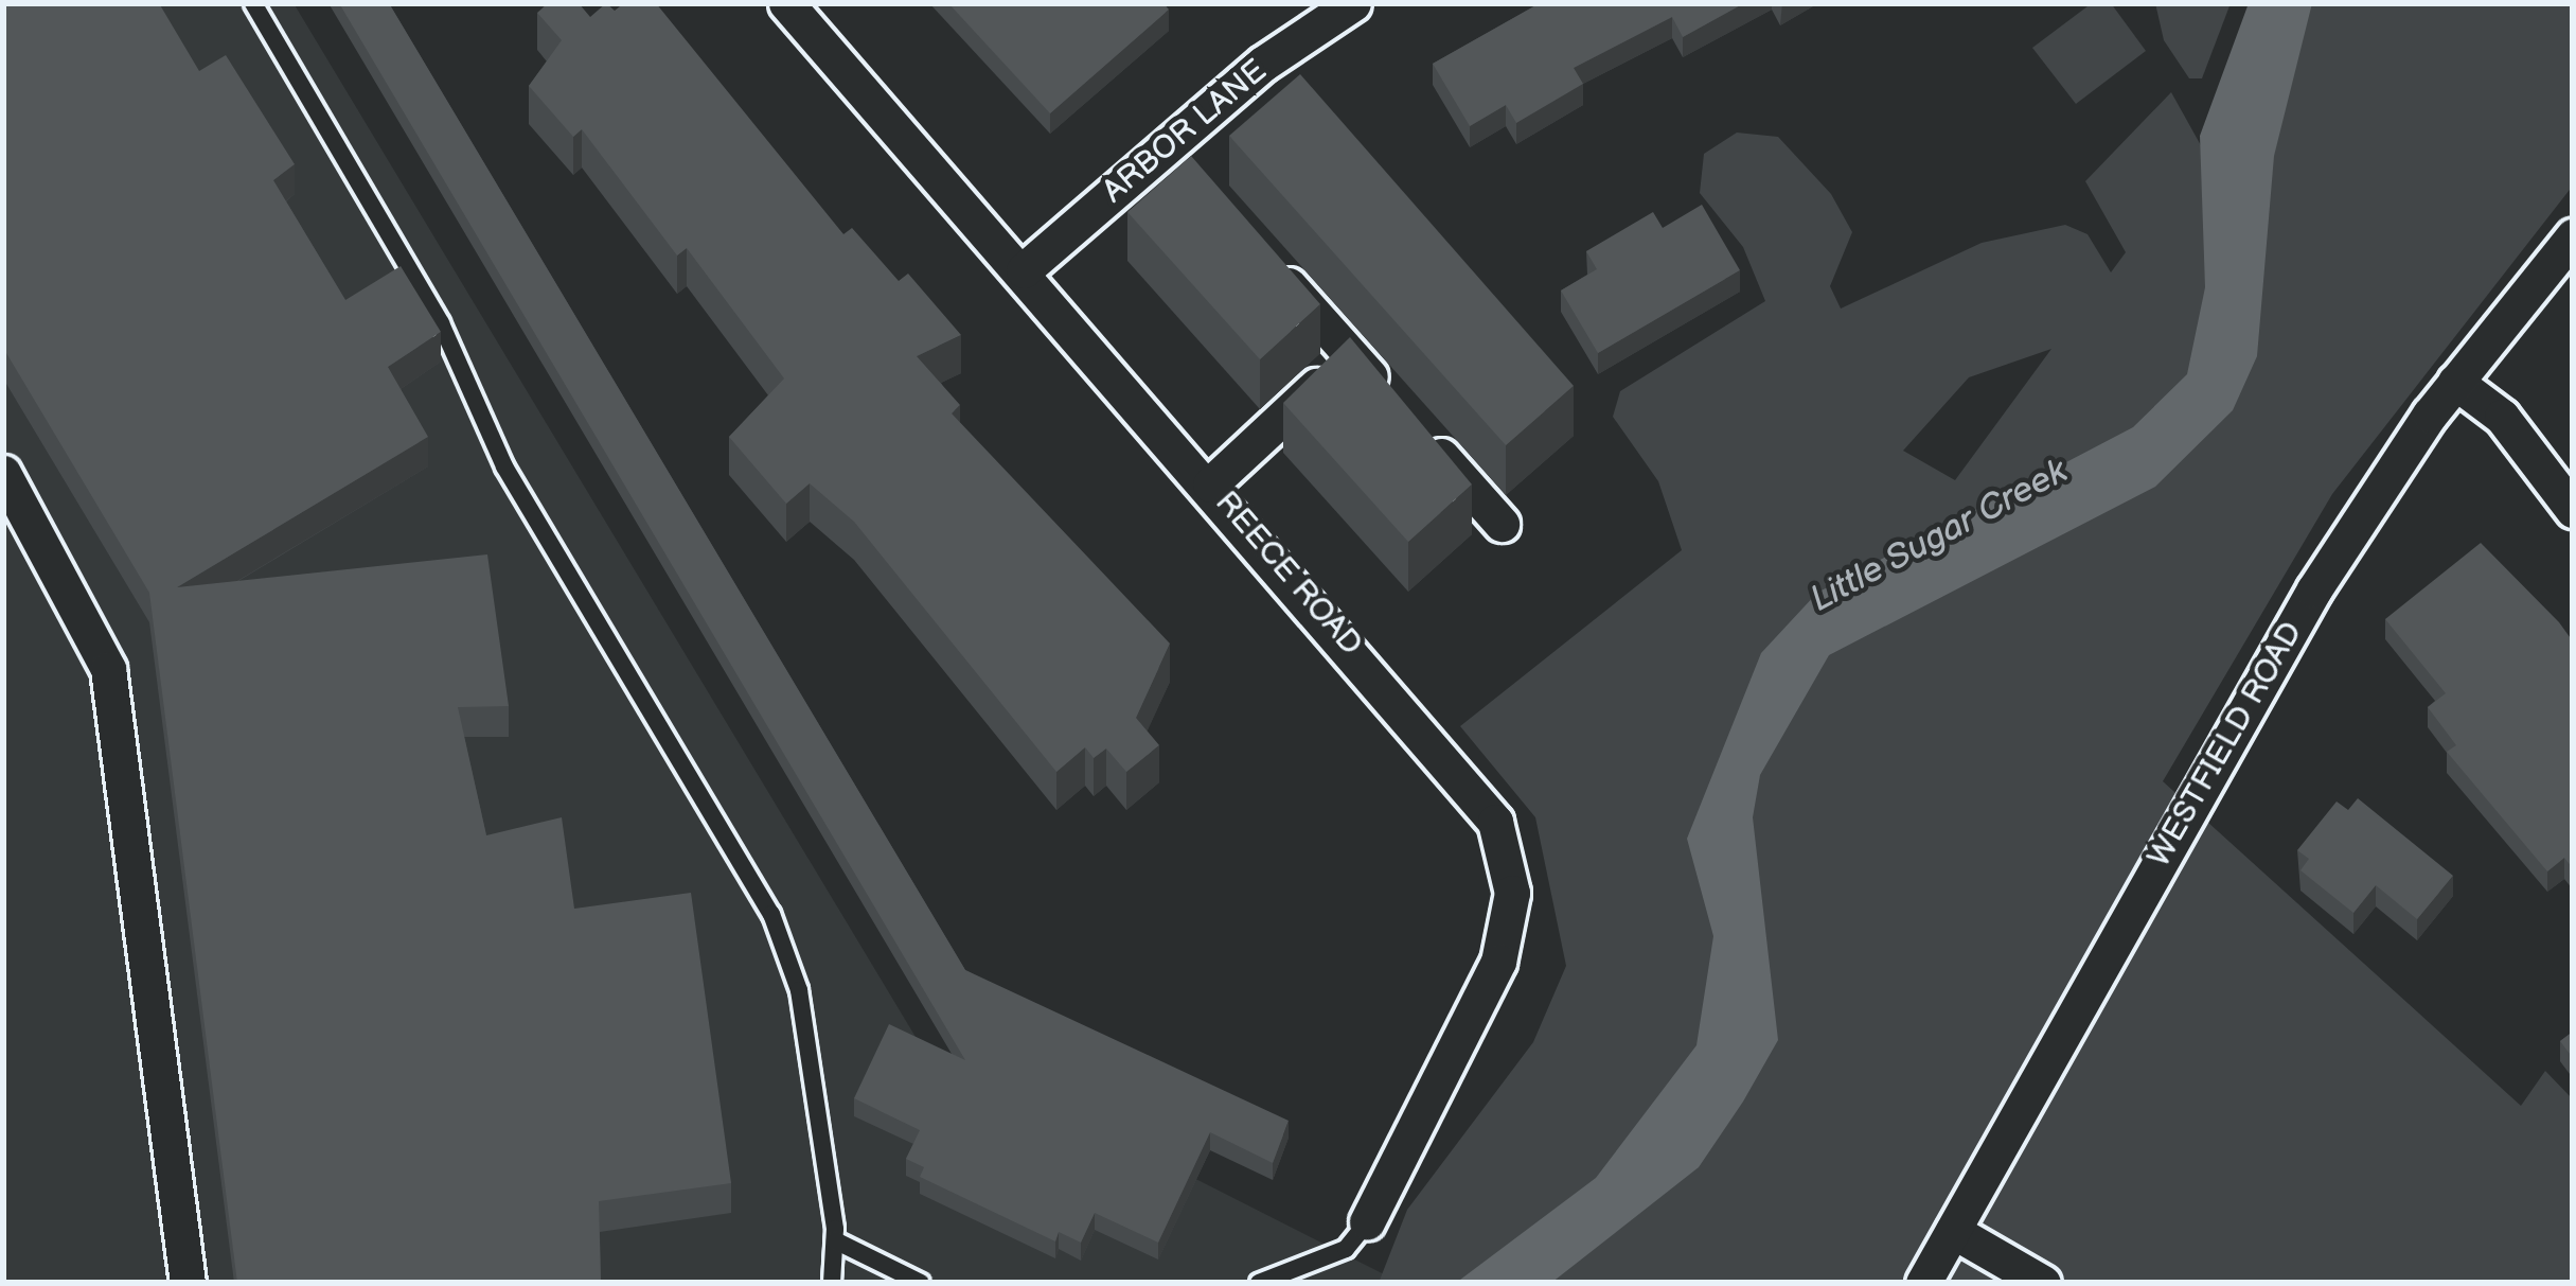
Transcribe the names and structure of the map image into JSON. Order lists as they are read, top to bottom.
{
  "streets": {
    "street": ["ARBOR LANE", "REECE ROAD", "WESTFIELD ROAD"]
  },
  "crossings": [
    ["ARBOR LANE", "REECE ROAD"]
  ],
  "water": ["Little Sugar Creek"]
}
